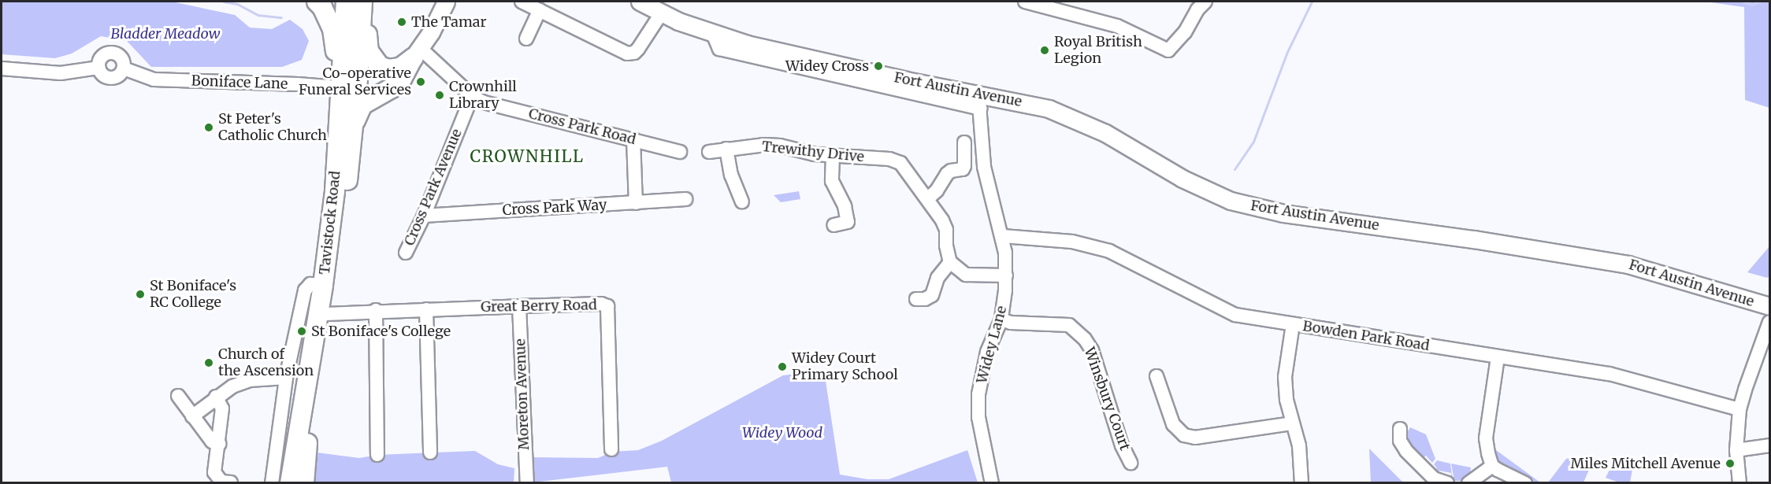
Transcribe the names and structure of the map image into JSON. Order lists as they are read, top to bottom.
{
  "streets": {
    "highway": ["Tavistock Road"],
    "main road": ["Fort Austin Avenue"],
    "street": [
      "Boniface Lane",
      "Cross Park Road",
      "Trewithy Drive",
      "Cross Park Avenue",
      "Cross Park Way",
      "Great Berry Road",
      "Bowden Park Road",
      "Widey Lane",
      "Moreton Avenue",
      "Winsbury Court"
    ]
  },
  "crossings": [
    ["Boniface Lane", "Tavistock Road"],
    ["Fort Austin Avenue", "Widey Lane"],
    ["Cross Park Road", "Cross Park Avenue"],
    ["Cross Park Avenue", "Cross Park Way"],
    ["Great Berry Road", "Moreton Avenue"],
    ["Bowden Park Road", "Widey Lane"],
    ["Widey Lane", "Winsbury Court"]
  ],
  "districts": ["CROWNHILL"],
  "parks": ["Bladder Meadow", "Widey Wood"],
  "places": [
    "The Tamar",
    "Royal British Legion",
    "Widey Cross",
    "Co-operative Funeral Services",
    "Crownhill Library",
    "St Peter's Catholic Church",
    "St Boniface's RC College",
    "St Boniface's College",
    "Church of the Ascension",
    "Widey Court Primary School",
    "Miles Mitchell Avenue"
  ]
}
